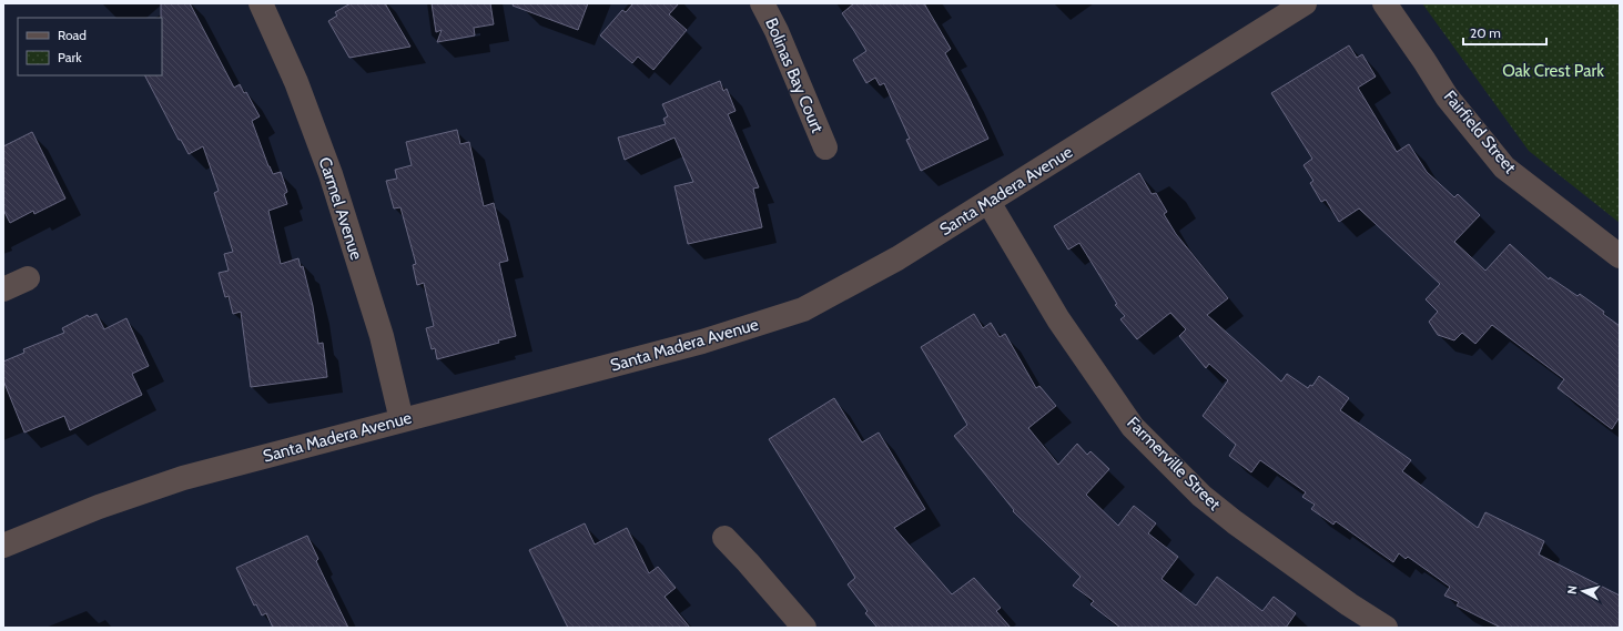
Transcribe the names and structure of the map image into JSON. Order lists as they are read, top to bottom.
{
  "streets": {
    "street": [
      "Bolinas Bay Court",
      "Fairfield Street",
      "Santa Madera Avenue",
      "Carmel Avenue",
      "Farmerville Street"
    ]
  },
  "crossings": [
    ["Santa Madera Avenue", "Carmel Avenue"],
    ["Santa Madera Avenue", "Farmerville Street"]
  ],
  "parks": ["Oak Crest Park"],
  "legend": ["Road", "Park"],
  "scale_bar": "20 m",
  "north": "left"
}
